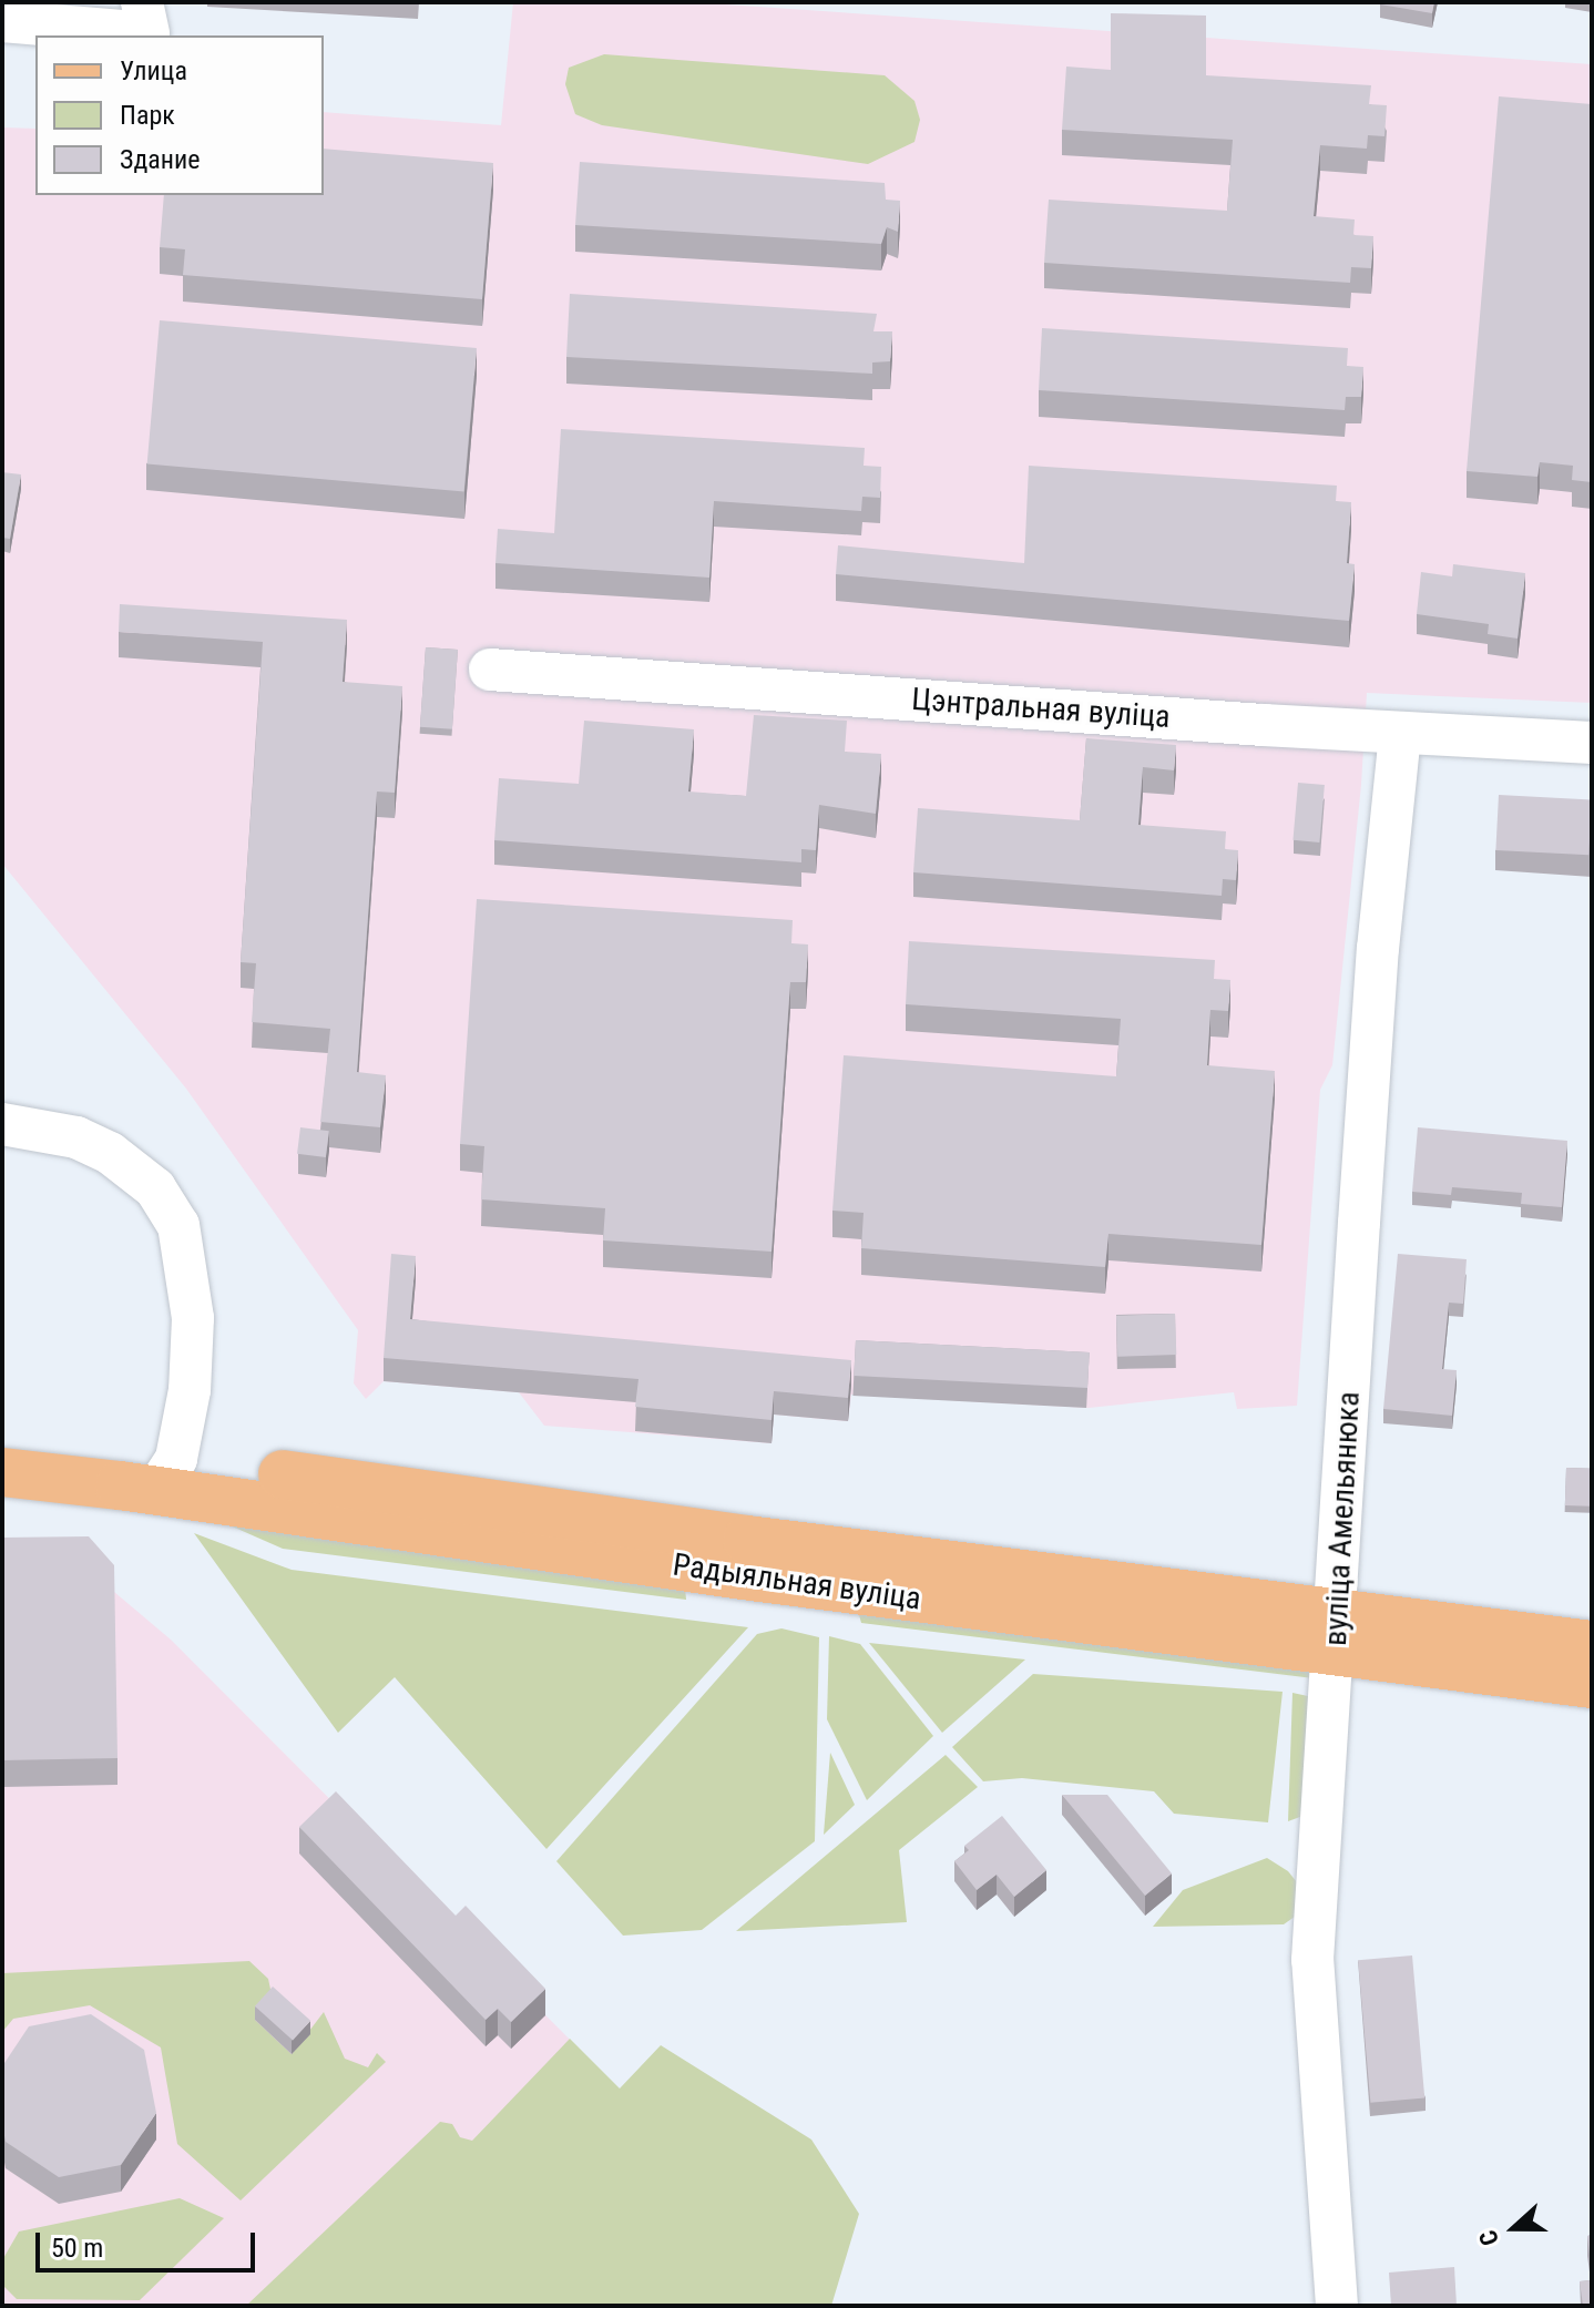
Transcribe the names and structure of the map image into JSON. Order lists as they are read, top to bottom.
{
  "streets": {
    "main road": ["Радыяльная вуліца"],
    "street": ["Цэнтральная вуліца", "вуліца Амельянюка"]
  },
  "crossings": [
    ["Цэнтральная вуліца", "вуліца Амельянюка"],
    ["вуліца Амельянюка", "Радыяльная вуліца"]
  ],
  "legend": ["Улица", "Парк", "Здание"],
  "scale_bar": "50 m",
  "north": "left"
}
